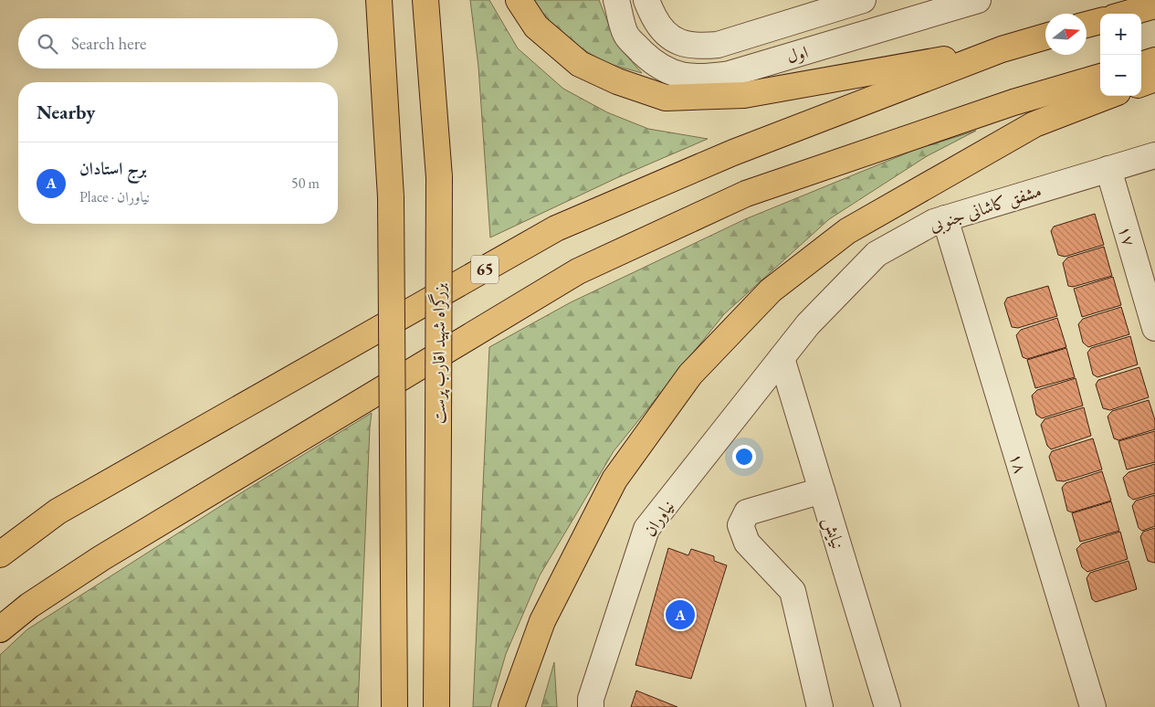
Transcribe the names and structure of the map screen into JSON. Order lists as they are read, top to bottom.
{
  "streets": {
    "highway": ["65", "بزرگراه شهید اقارب پرست"],
    "street": [
      "اول",
      "مشفق کاشانی جنوبی",
      "۱۷",
      "۱۸",
      "نیاوران",
      "نیایش"
    ]
  },
  "crossings": [
    ["مشفق کاشانی جنوبی", "۱۷"],
    ["مشفق کاشانی جنوبی", "۱۸"],
    ["مشفق کاشانی جنوبی", "نیاوران"],
    ["مشفق کاشانی جنوبی", "نیایش"],
    ["نیاوران", "نیایش"]
  ],
  "north": "right",
  "page": {
    "map_buttons": ["+", "−"],
    "search": "Search here",
    "heading": "Nearby",
    "list": [
      {
        "mark": "A",
        "name": "برج استادان",
        "note": "Place · نیاوران",
        "value": "50 m"
      }
    ],
    "pins": "A"
  }
}
